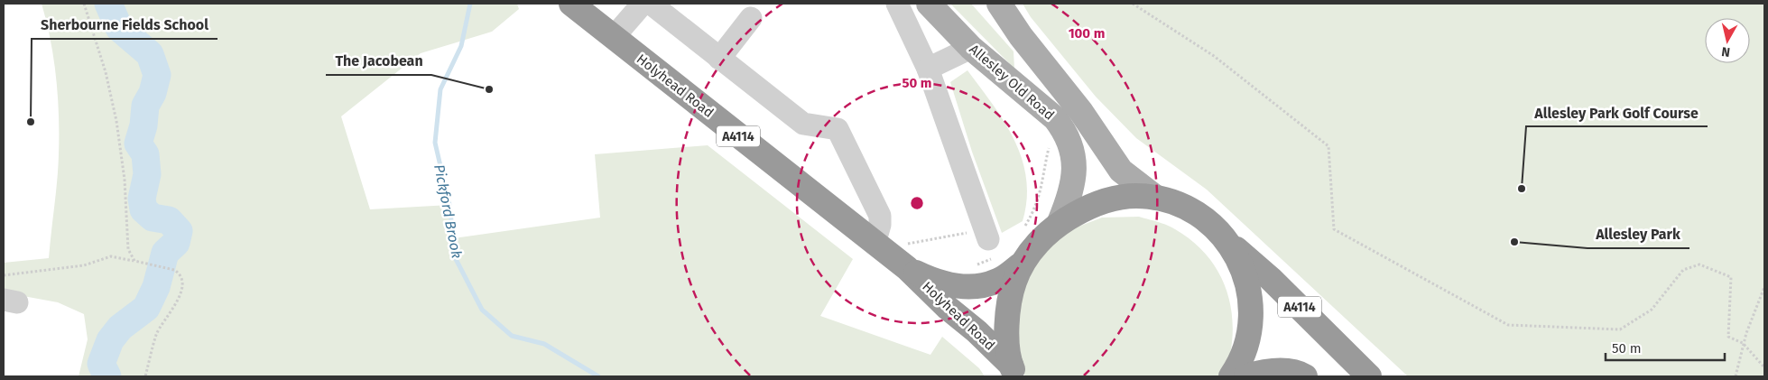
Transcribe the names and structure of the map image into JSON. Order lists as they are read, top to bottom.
{
  "streets": {
    "highway": ["Holyhead Road", "A4114"],
    "main road": ["Allesley Old Road"]
  },
  "water": ["Pickford Brook"],
  "places": [
    "The Jacobean",
    "Sherbourne Fields School",
    "Allesley Park Golf Course",
    "Allesley Park"
  ],
  "scale_bar": "50 m",
  "north": "bottom",
  "rings": ["100 m", "50 m"]
}
